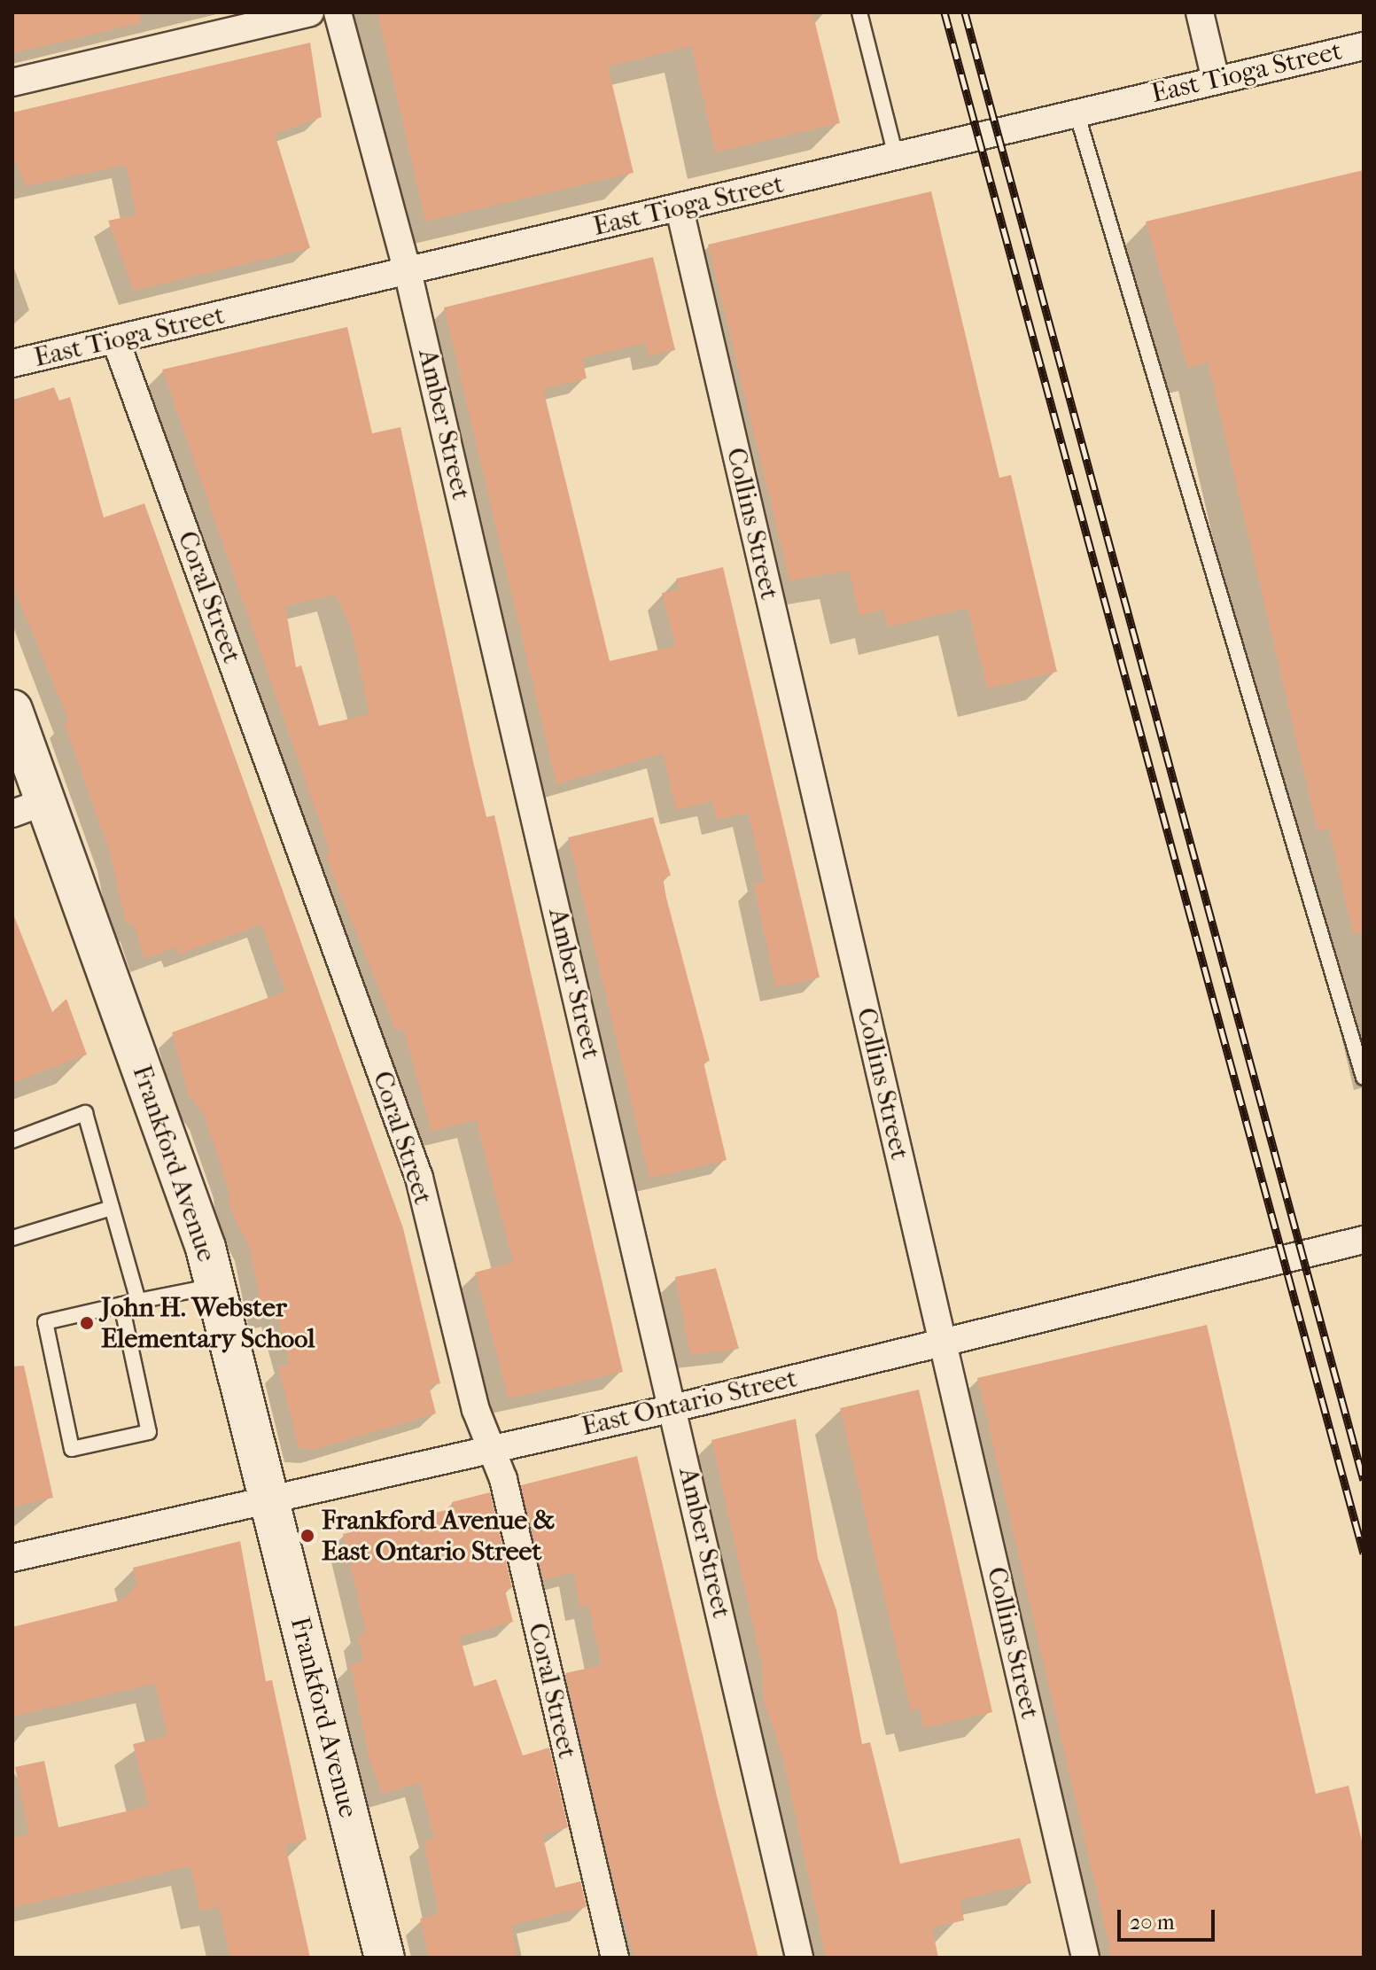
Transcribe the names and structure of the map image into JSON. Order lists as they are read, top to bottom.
{
  "streets": {
    "main road": ["Frankford Avenue"],
    "street": [
      "East Tioga Street",
      "Amber Street",
      "Collins Street",
      "Coral Street",
      "East Ontario Street"
    ]
  },
  "crossings": [
    ["East Tioga Street", "Amber Street"],
    ["East Tioga Street", "Collins Street"],
    ["East Tioga Street", "Coral Street"],
    ["Amber Street", "East Ontario Street"],
    ["Collins Street", "East Ontario Street"],
    ["Coral Street", "East Ontario Street"],
    ["Frankford Avenue", "East Ontario Street"]
  ],
  "places": ["John H. Webster Elementary School", "Frankford Avenue & East Ontario Street"],
  "scale_bar": "20 m"
}
